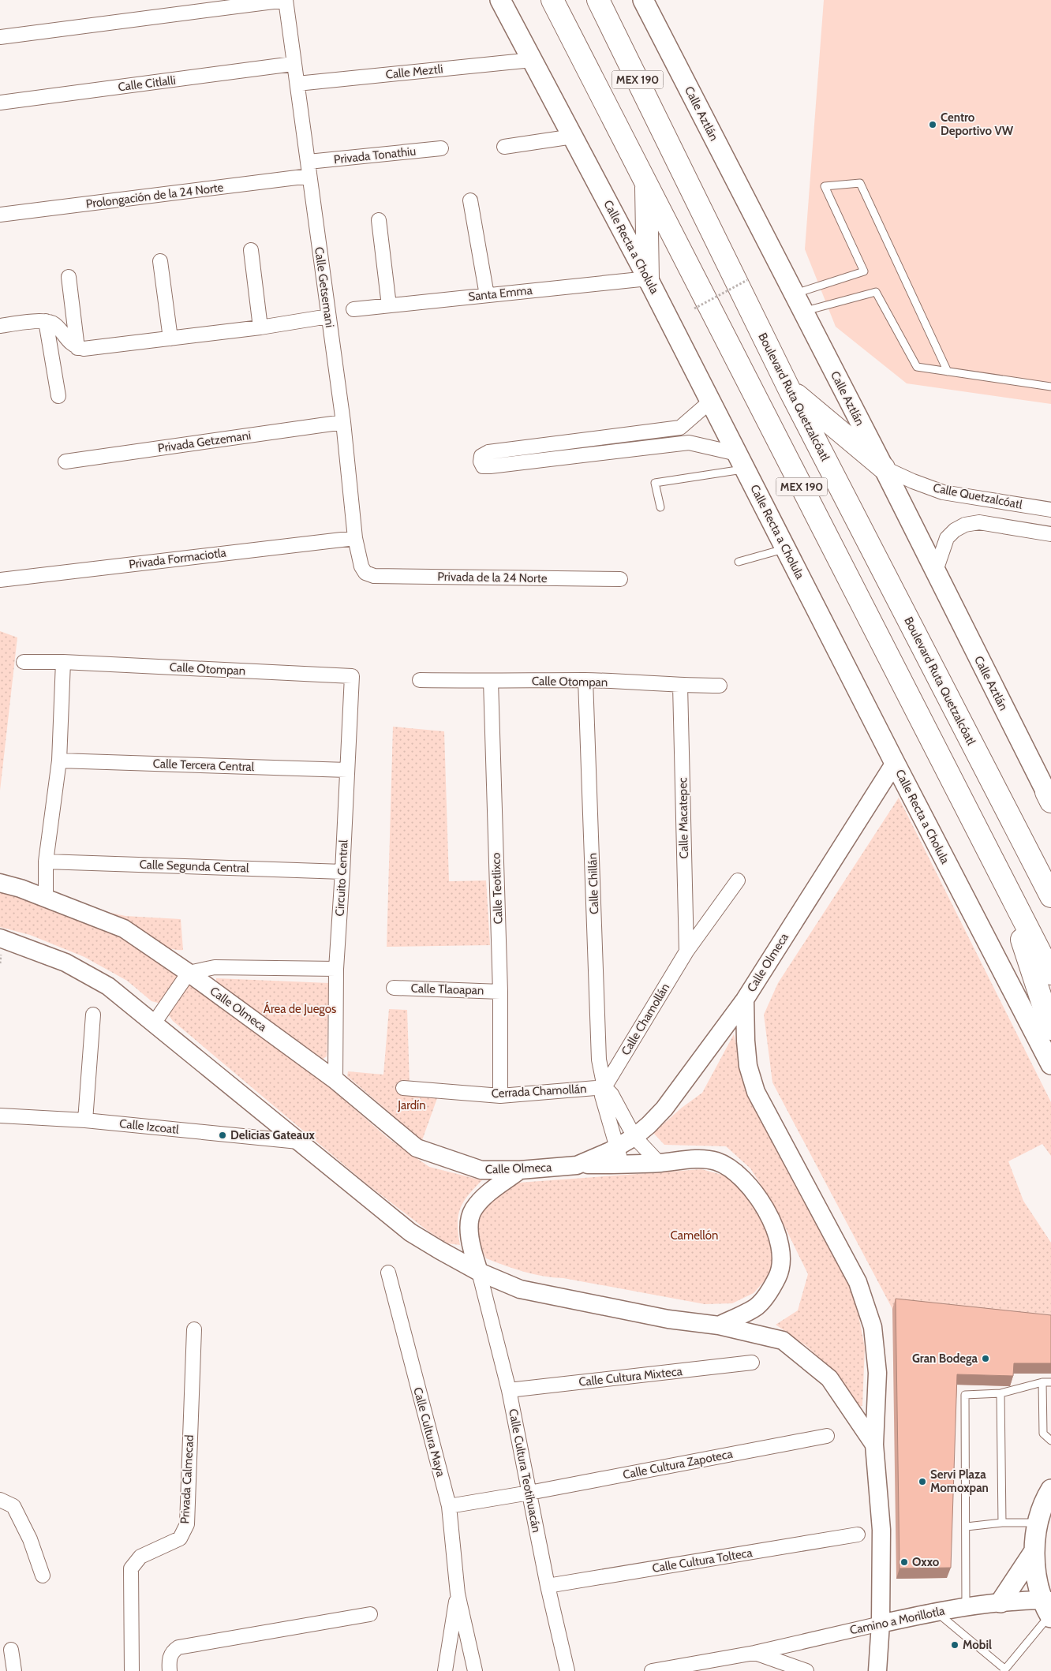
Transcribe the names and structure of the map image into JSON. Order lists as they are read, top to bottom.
{
  "streets": {
    "main road": [
      "MEX 190",
      "Calle Aztlán",
      "Calle Recta a Cholula",
      "Boulevard Ruta Quetzalcóatl"
    ],
    "street": [
      "Calle Meztli",
      "Calle Citlalli",
      "Privada Tonathiu",
      "Prolongación de la 24 Norte",
      "Calle Getsemani",
      "Santa Emma",
      "Privada Getzemani",
      "Calle Quetzalcóatl",
      "Privada Formaciotla",
      "Privada de la 24 Norte",
      "Calle Otompan",
      "Calle Tercera Central",
      "Calle Macatepec",
      "Calle Segunda Central",
      "Circuito Central",
      "Calle Chillán",
      "Calle Teotlixco",
      "Calle Olmeca",
      "Calle Tlaoapan",
      "Calle Chamollán",
      "Cerrada Chamollán",
      "Calle Izcoatl",
      "Calle Cultura Mixteca",
      "Calle Cultura Maya",
      "Calle Cultura Zapoteca",
      "Calle Cultura Teotihuacán",
      "Privada Calmecad",
      "Calle Cultura Tolteca",
      "Camino a Morillotla"
    ]
  },
  "crossings": [
    ["Calle Meztli", "Calle Recta a Cholula"],
    ["Calle Meztli", "Calle Getsemani"],
    ["Calle Citlalli", "Calle Getsemani"],
    ["Calle Aztlán", "Calle Quetzalcóatl"],
    ["Privada Tonathiu", "Calle Getsemani"],
    ["Prolongación de la 24 Norte", "Calle Getsemani"],
    ["Calle Recta a Cholula", "Santa Emma"],
    ["Calle Recta a Cholula", "Calle Olmeca"],
    ["Calle Getsemani", "Privada Getzemani"],
    ["Calle Getsemani", "Privada Formaciotla"],
    ["Calle Getsemani", "Privada de la 24 Norte"],
    ["Calle Otompan", "Calle Macatepec"],
    ["Calle Otompan", "Circuito Central"],
    ["Calle Otompan", "Calle Chillán"],
    ["Calle Otompan", "Calle Teotlixco"],
    ["Calle Tercera Central", "Circuito Central"],
    ["Calle Macatepec", "Calle Chamollán"],
    ["Calle Segunda Central", "Circuito Central"],
    ["Circuito Central", "Calle Olmeca"],
    ["Calle Chillán", "Calle Olmeca"],
    ["Calle Chillán", "Calle Chamollán"],
    ["Calle Chillán", "Cerrada Chamollán"],
    ["Calle Teotlixco", "Calle Tlaoapan"],
    ["Calle Teotlixco", "Cerrada Chamollán"],
    ["Calle Chamollán", "Cerrada Chamollán"],
    ["Calle Cultura Mixteca", "Calle Cultura Teotihuacán"],
    ["Calle Cultura Maya", "Calle Cultura Zapoteca"],
    ["Calle Cultura Zapoteca", "Calle Cultura Teotihuacán"],
    ["Calle Cultura Teotihuacán", "Calle Cultura Tolteca"]
  ],
  "parks": ["Área de Juegos", "Jardín", "Camellón"],
  "places": [
    "Centro Deportivo VW",
    "Delicias Gateaux",
    "Gran Bodega",
    "Servi Plaza Momoxpan",
    "Oxxo",
    "Mobil"
  ]
}
